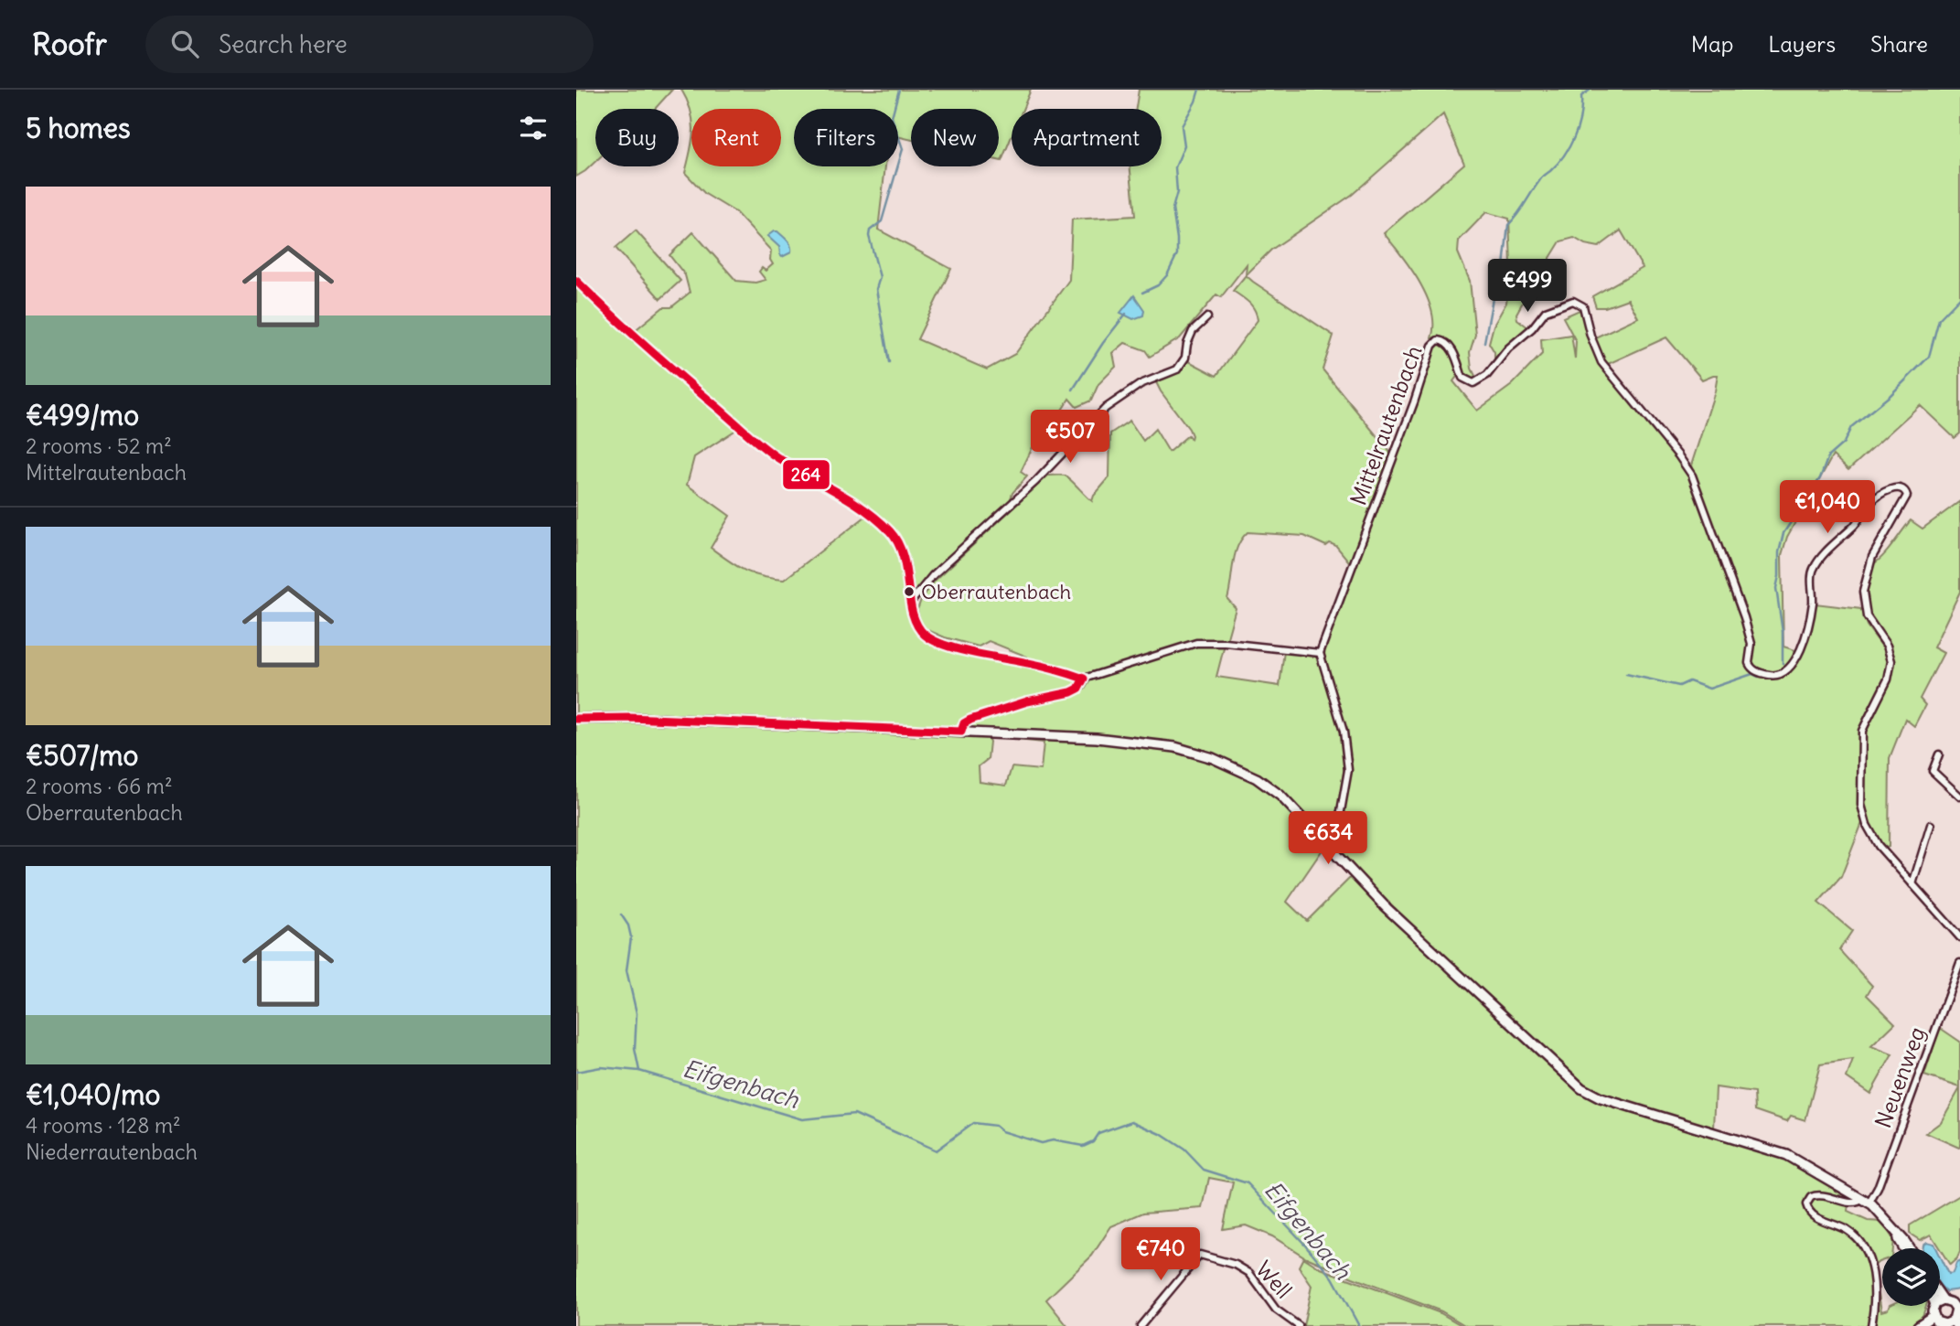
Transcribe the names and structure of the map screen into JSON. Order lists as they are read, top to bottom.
{
  "streets": {
    "street": ["Mittelrautenbach", "Neuenweg", "Well"]
  },
  "water": ["Eifgenbach"],
  "places": ["Oberrautenbach"],
  "lines": ["transit line 264"],
  "page": {
    "header": "Roofr",
    "search": "Search here",
    "nav": ["Map", "Layers", "Share"],
    "heading": "5 homes",
    "chip": [
      "Buy",
      "Rent",
      "Filters",
      "New",
      "Apartment"
    ],
    "list": [
      {
        "name": "€499/mo",
        "note": "2 rooms · 52 m² · Mittelrautenbach"
      },
      {
        "name": "€507/mo",
        "note": "2 rooms · 66 m² · Oberrautenbach"
      },
      {
        "name": "€1,040/mo",
        "note": "4 rooms · 128 m² · Niederrautenbach"
      }
    ],
    "price": [
      "€499",
      "€507",
      "€1,040",
      "€634",
      "€740"
    ]
  }
}
